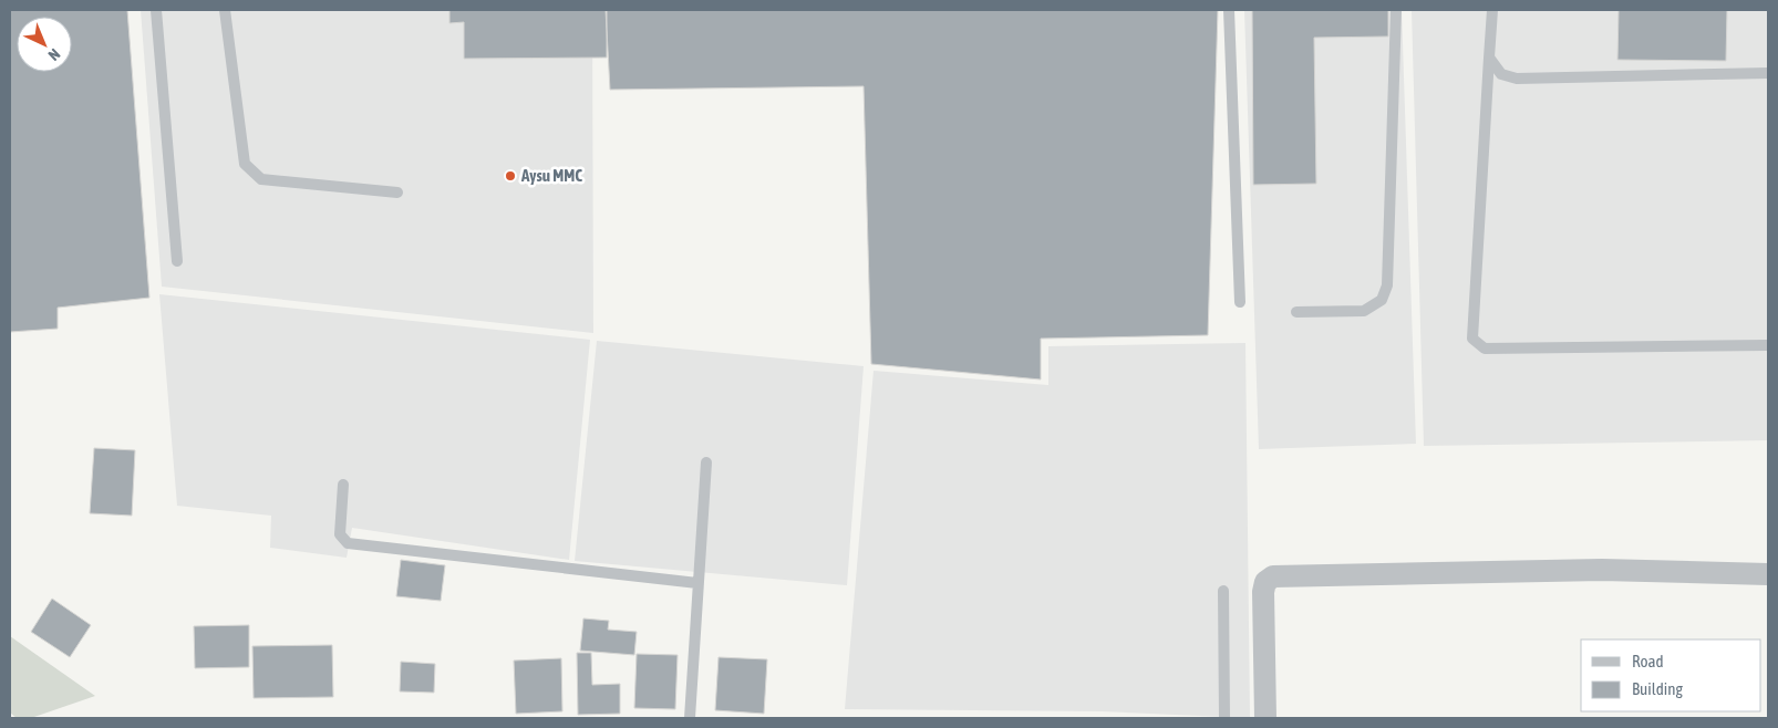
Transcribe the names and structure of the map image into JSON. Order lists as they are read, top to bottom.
{
  "places": ["Aysu MMC"],
  "legend": ["Road", "Building"],
  "north": "bottom right"
}
